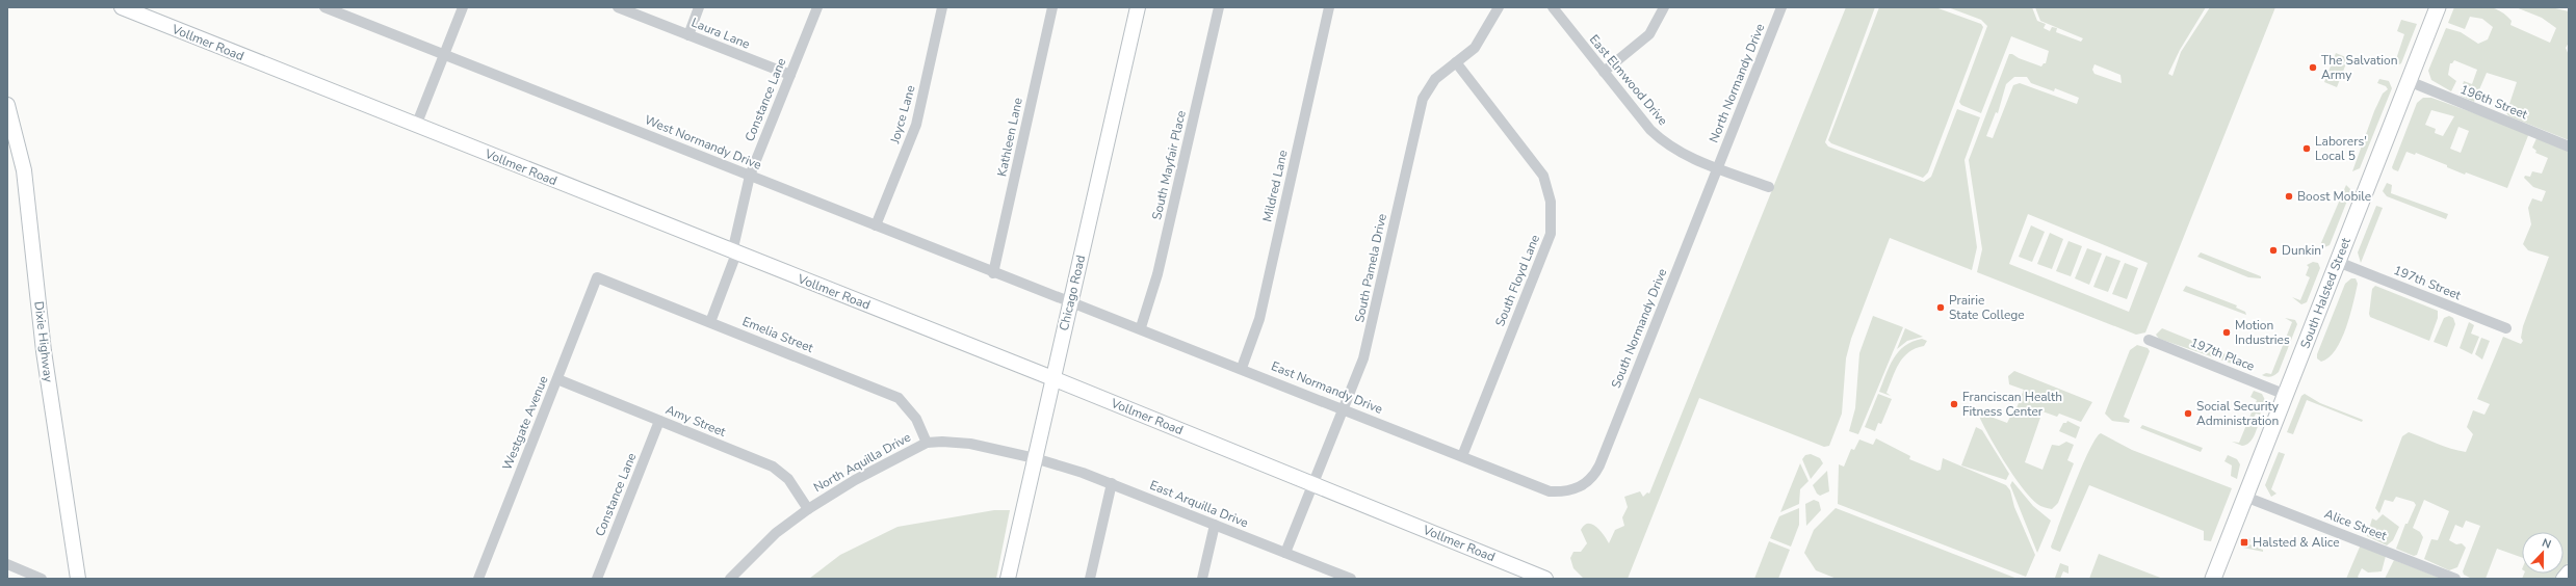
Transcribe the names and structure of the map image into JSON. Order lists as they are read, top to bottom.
{
  "streets": {
    "main road": [
      "Vollmer Road",
      "Chicago Road",
      "South Halsted Street",
      "Dixie Highway"
    ],
    "street": [
      "Laura Lane",
      "East Elmwood Drive",
      "North Normandy Drive",
      "Constance Lane",
      "196th Street",
      "Joyce Lane",
      "Kathleen Lane",
      "West Normandy Drive",
      "South Mayfair Place",
      "Mildred Lane",
      "South Pamela Drive",
      "South Floyd Lane",
      "197th Street",
      "South Normandy Drive",
      "Emelia Street",
      "197th Place",
      "East Normandy Drive",
      "Amy Street",
      "Westgate Avenue",
      "North Aquilla Drive",
      "East Arquilla Drive",
      "Alice Street"
    ]
  },
  "crossings": [
    ["Laura Lane", "Constance Lane"],
    ["Vollmer Road", "Constance Lane"],
    ["Vollmer Road", "South Pamela Drive"],
    ["Vollmer Road", "Chicago Road"],
    ["East Elmwood Drive", "North Normandy Drive"],
    ["East Elmwood Drive", "South Normandy Drive"],
    ["North Normandy Drive", "South Normandy Drive"],
    ["Constance Lane", "West Normandy Drive"],
    ["Constance Lane", "Emelia Street"],
    ["Constance Lane", "Amy Street"],
    ["196th Street", "South Halsted Street"],
    ["Joyce Lane", "West Normandy Drive"],
    ["Kathleen Lane", "West Normandy Drive"],
    ["West Normandy Drive", "Chicago Road"],
    ["West Normandy Drive", "East Normandy Drive"],
    ["South Mayfair Place", "East Normandy Drive"],
    ["Mildred Lane", "East Normandy Drive"],
    ["South Pamela Drive", "South Floyd Lane"],
    ["South Pamela Drive", "East Normandy Drive"],
    ["South Pamela Drive", "East Arquilla Drive"],
    ["South Floyd Lane", "East Normandy Drive"],
    ["197th Street", "South Halsted Street"],
    ["Chicago Road", "East Normandy Drive"],
    ["Chicago Road", "North Aquilla Drive"],
    ["Chicago Road", "East Arquilla Drive"],
    ["South Halsted Street", "197th Place"],
    ["South Halsted Street", "Alice Street"],
    ["South Normandy Drive", "East Normandy Drive"],
    ["Emelia Street", "Westgate Avenue"],
    ["Emelia Street", "North Aquilla Drive"],
    ["Amy Street", "Westgate Avenue"],
    ["Amy Street", "North Aquilla Drive"],
    ["North Aquilla Drive", "East Arquilla Drive"]
  ],
  "places": {
    "other": [
      "The Salvation Army",
      "Laborers' Local 5",
      "Boost Mobile",
      "Dunkin'",
      "Prairie State College",
      "Motion Industries",
      "Franciscan Health Fitness Center",
      "Social Security Administration"
    ],
    "transit": ["Halsted & Alice"]
  },
  "north": "top"
}
